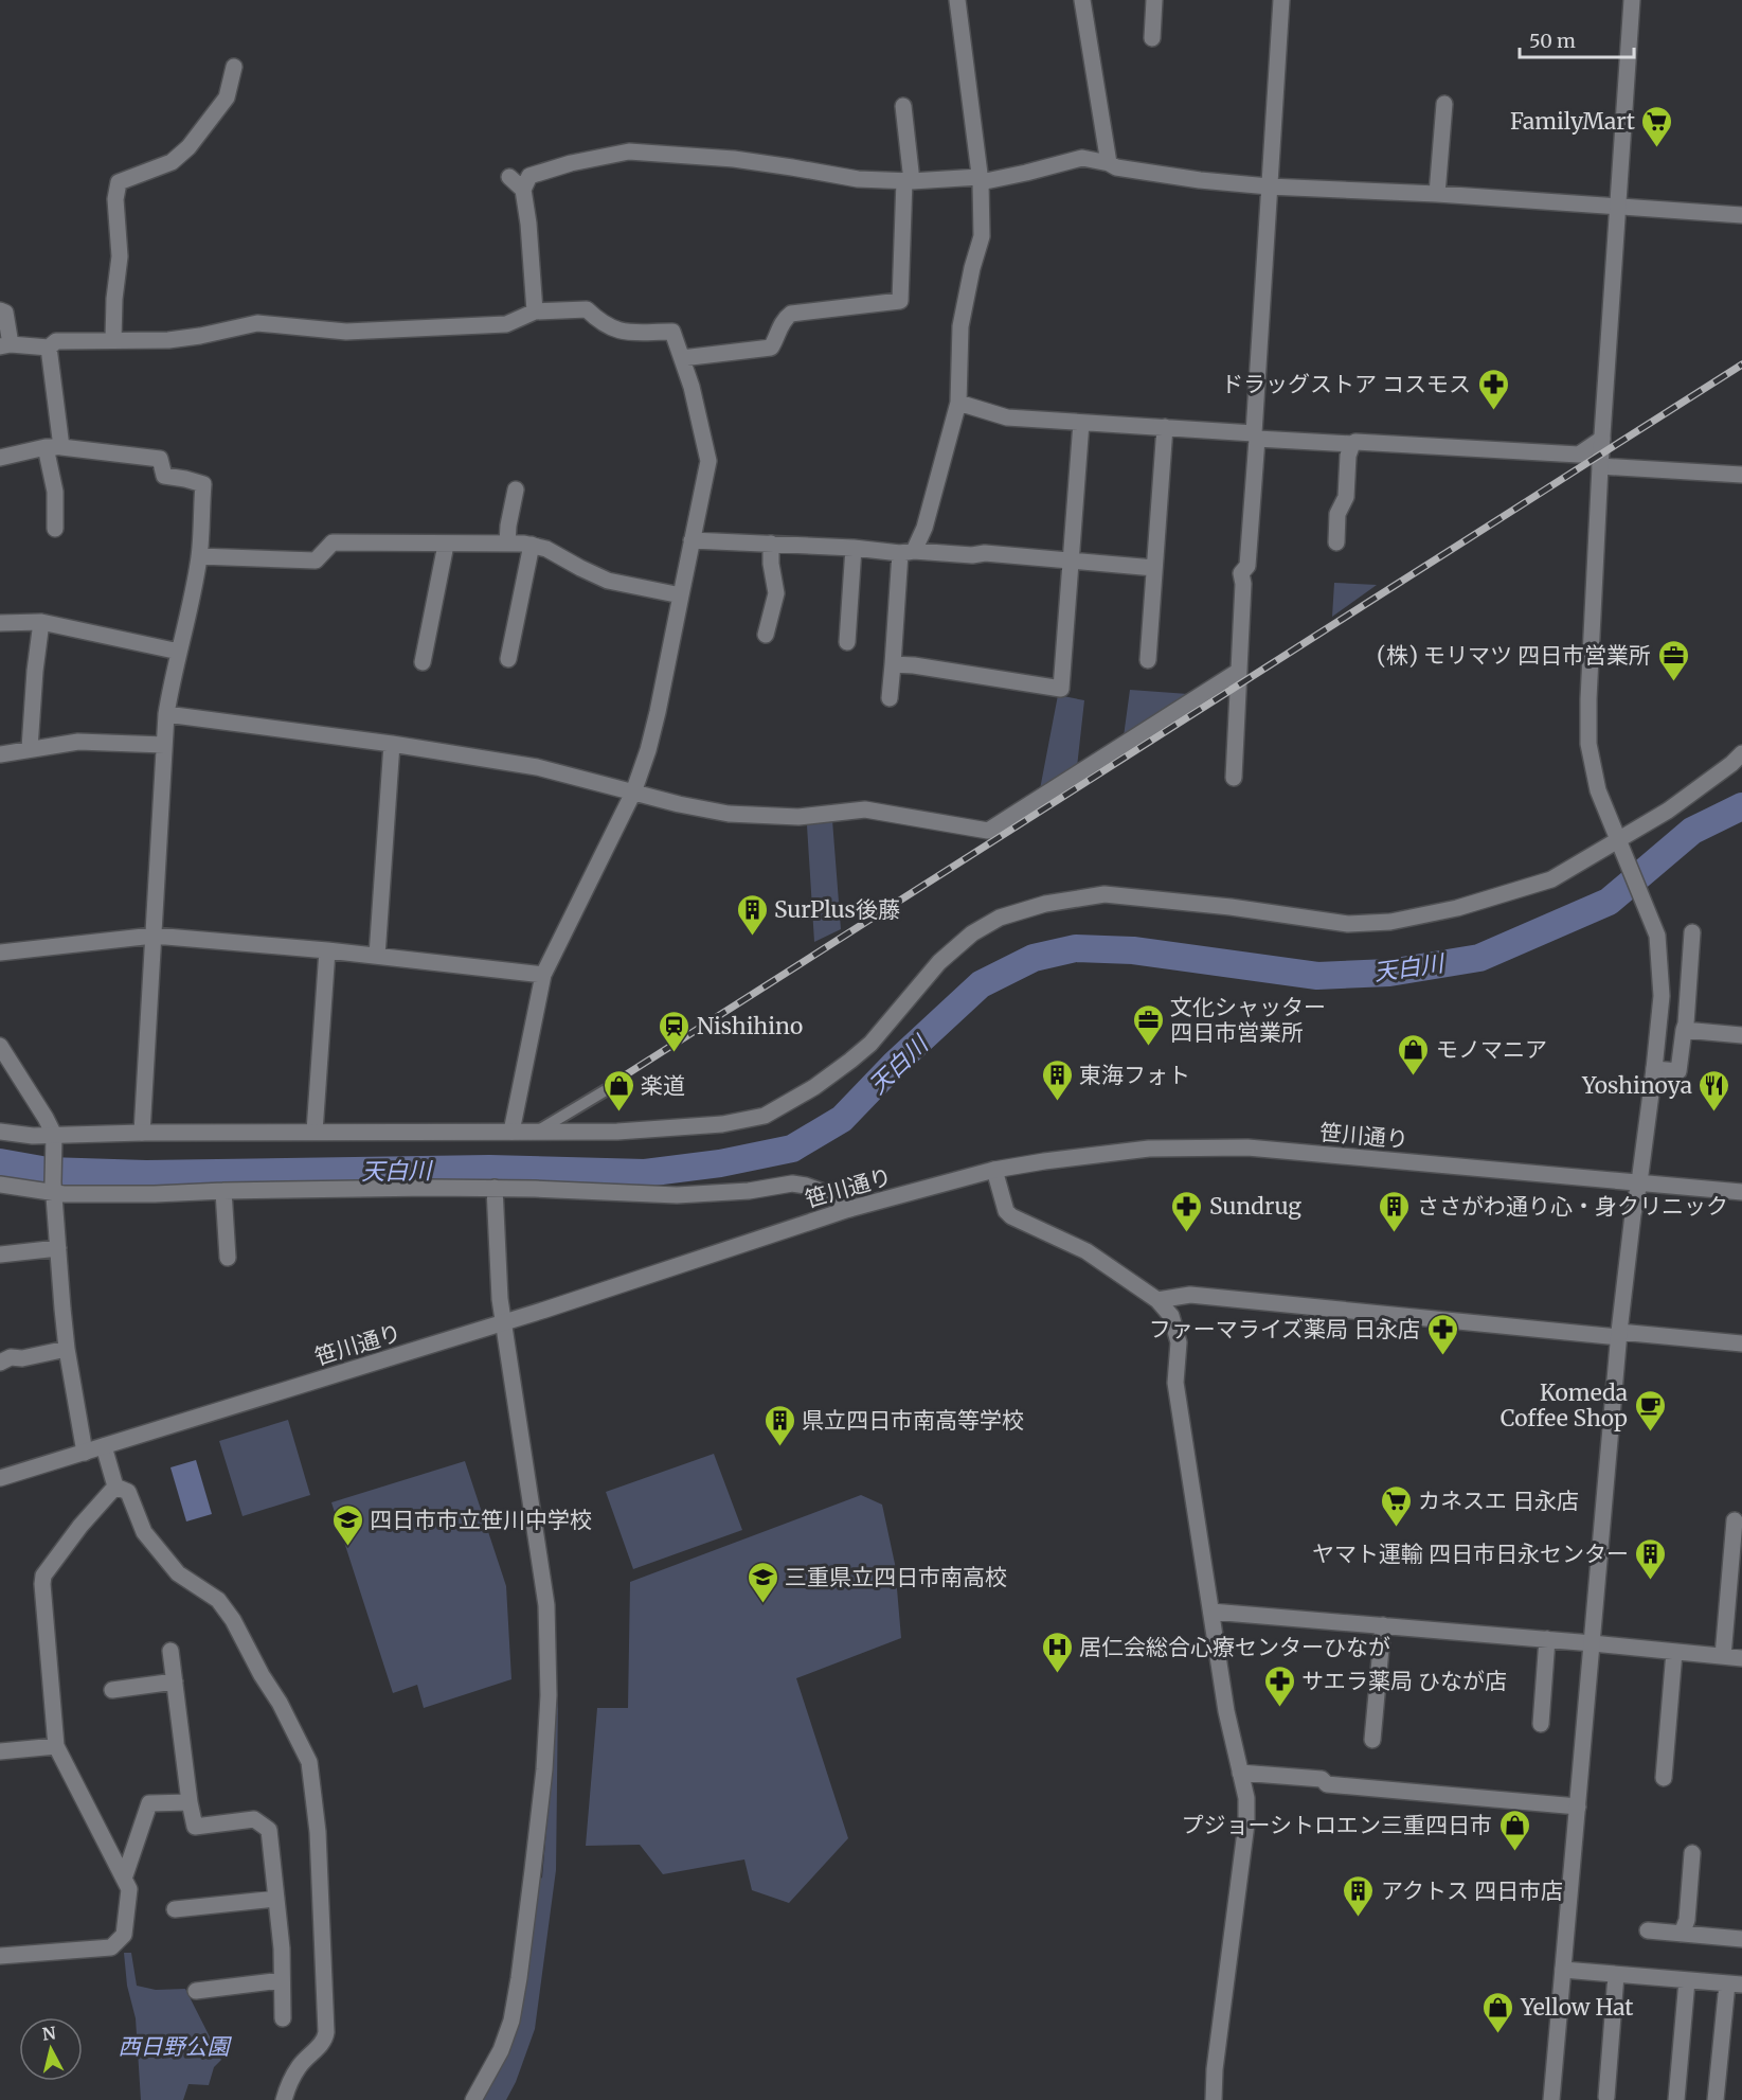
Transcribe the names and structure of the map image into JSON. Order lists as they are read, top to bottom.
{
  "streets": {
    "street": ["笹川通り"]
  },
  "water": ["天白川"],
  "parks": ["西日野公園"],
  "places": {
    "supermarket": ["FamilyMart", "カネスエ 日永店"],
    "pharmacy": [
      "ドラッグストア コスモス",
      "Sundrug",
      "ファーマライズ薬局 日永店",
      "サエラ薬局 ひなが店"
    ],
    "office": ["(株) モリマツ 四日市営業所", "文化シャッター 四日市営業所"],
    "building": [
      "SurPlus後藤",
      "東海フォト",
      "ささがわ通り心・身クリニック",
      "県立四日市南高等学校",
      "ヤマト運輸 四日市日永センター",
      "アクトス 四日市店"
    ],
    "station": ["Nishihino"],
    "shop": [
      "モノマニア",
      "楽道",
      "プジョーシトロエン三重四日市",
      "Yellow Hat"
    ],
    "restaurant": ["Yoshinoya"],
    "cafe": ["Komeda Coffee Shop"],
    "school or university": ["四日市市立笹川中学校", "三重県立四日市南高校"],
    "hospital": ["居仁会総合心療センターひなが"]
  },
  "scale_bar": "50 m",
  "north": "top"
}
